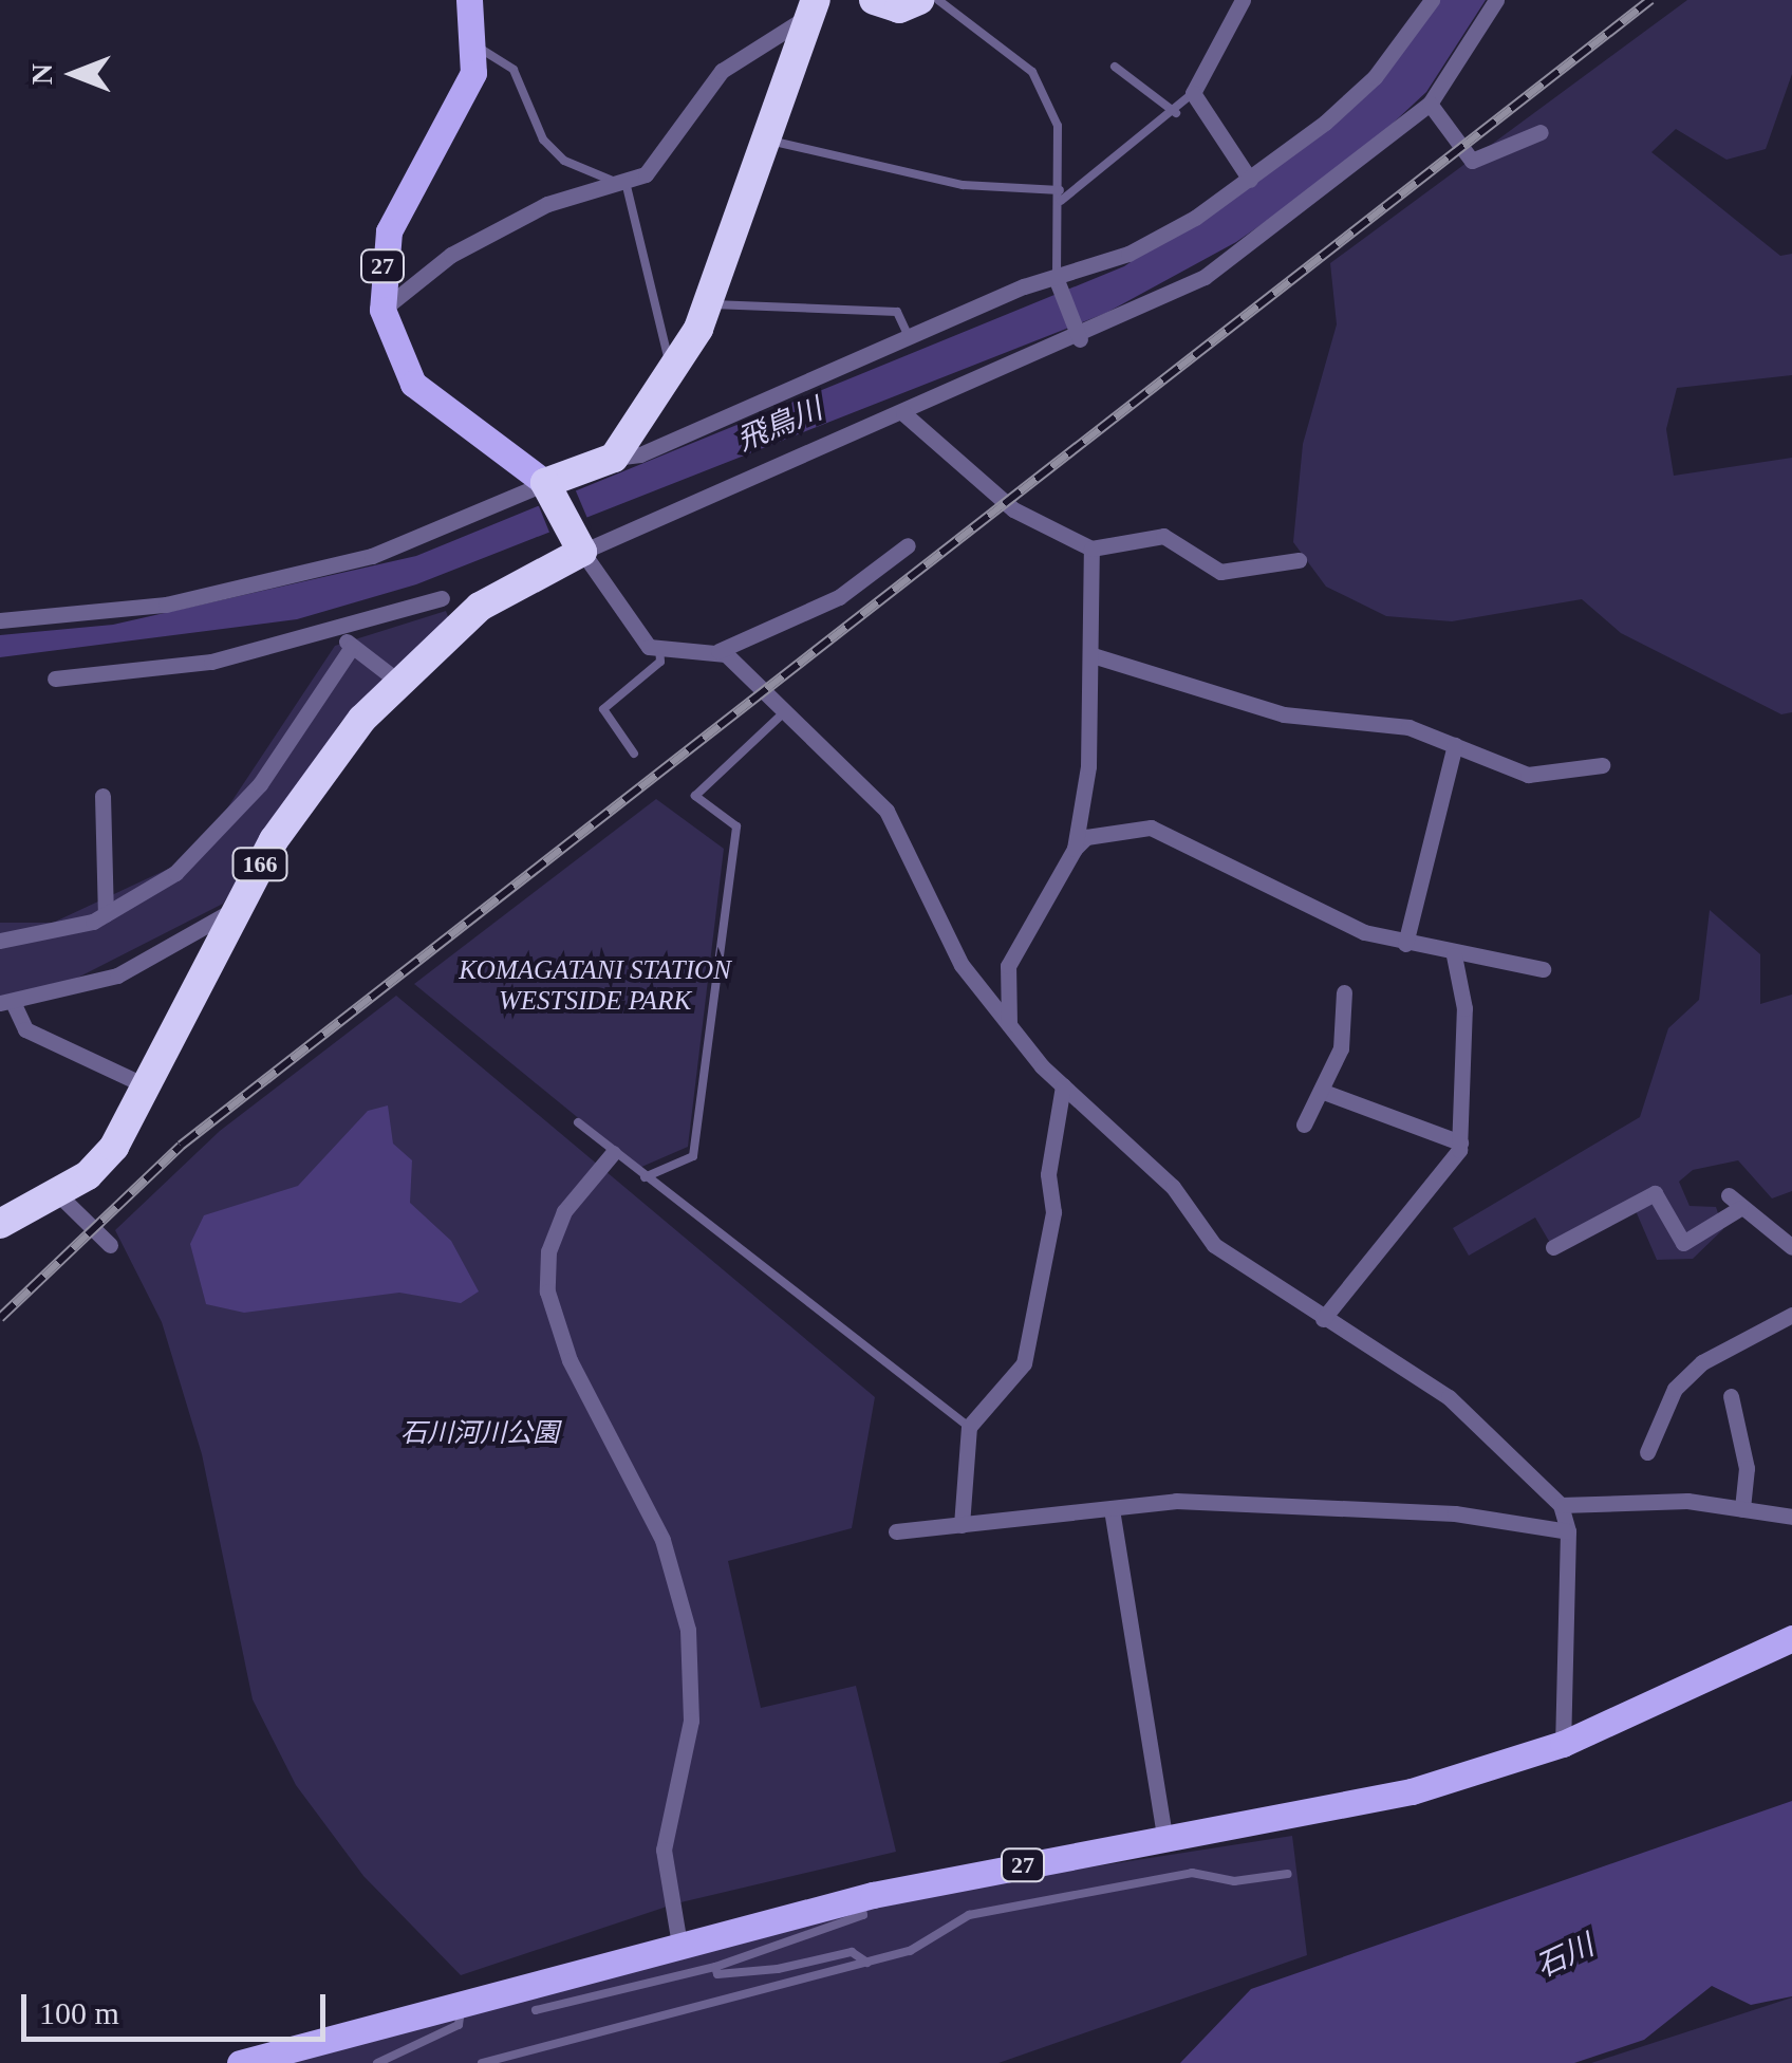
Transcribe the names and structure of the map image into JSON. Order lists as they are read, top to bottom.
{
  "streets": {
    "highway": ["166"],
    "main road": ["27"]
  },
  "water": ["飛鳥川", "石川"],
  "parks": ["KOMAGATANI STATION WESTSIDE PARK", "石川河川公園"],
  "scale_bar": "100 m",
  "north": "left"
}
